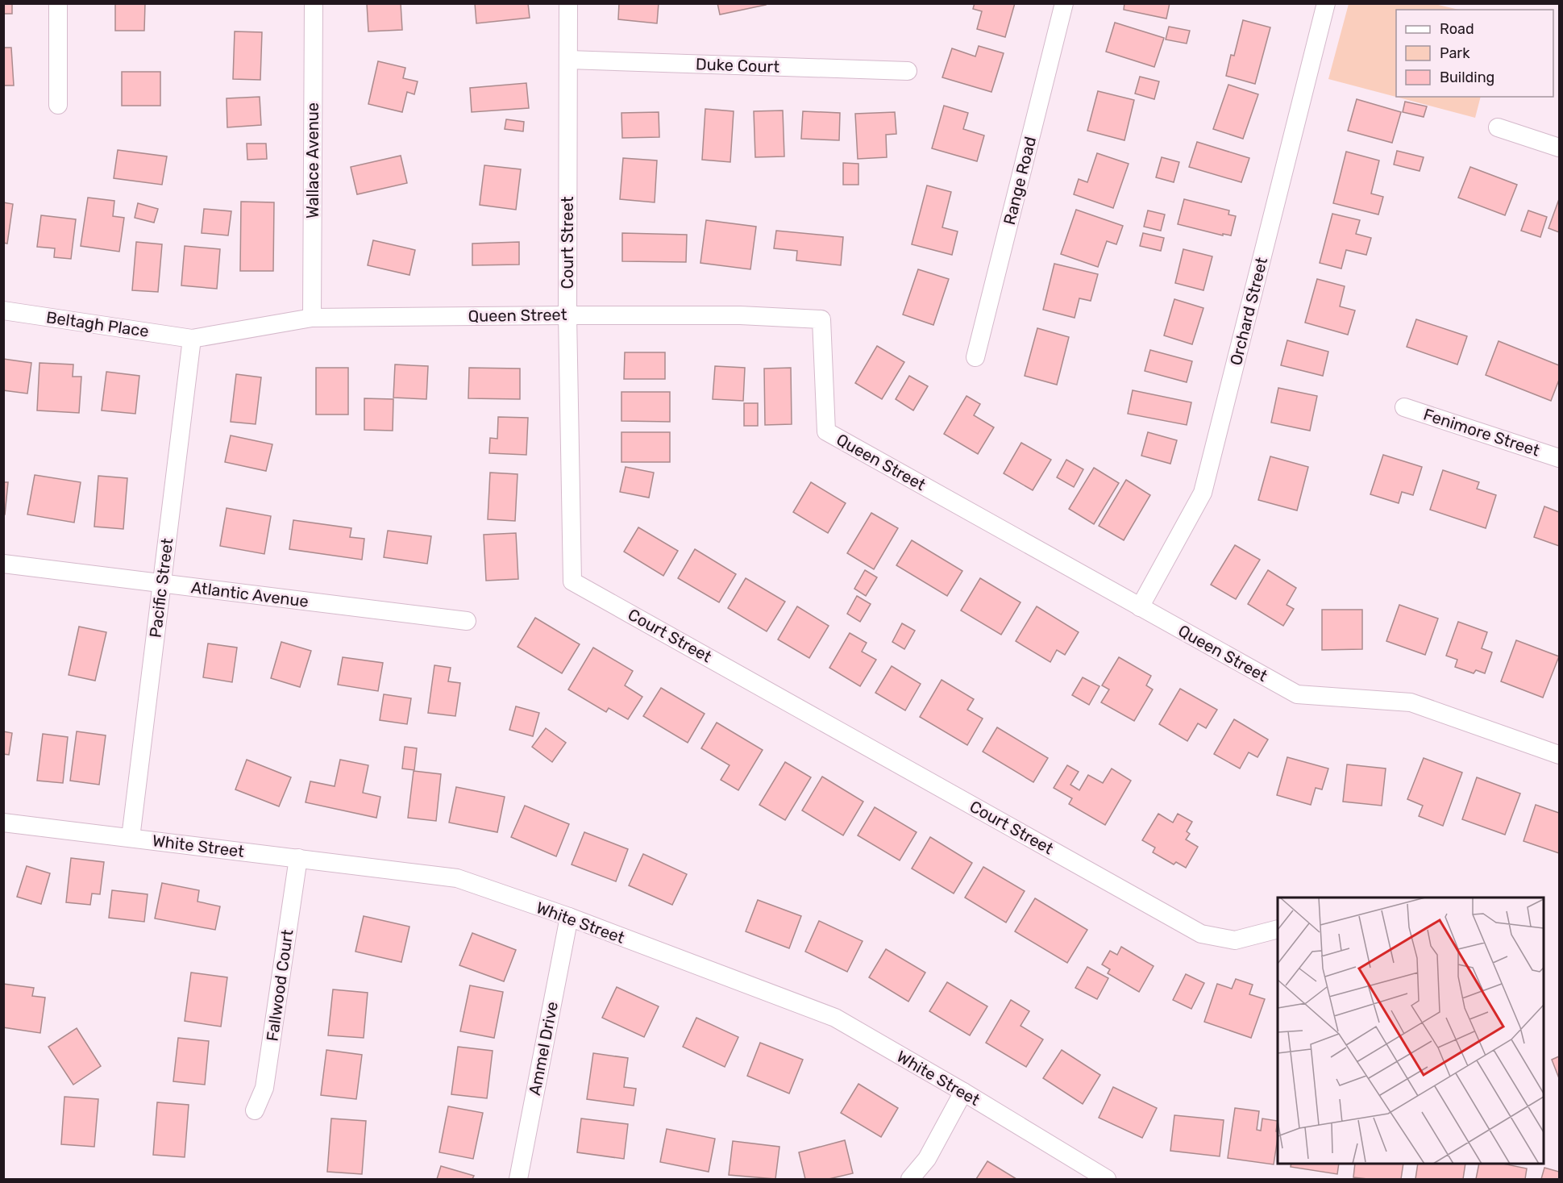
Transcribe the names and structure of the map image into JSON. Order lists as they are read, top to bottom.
{
  "streets": {
    "street": [
      "Duke Court",
      "Wallace Avenue",
      "Range Road",
      "Court Street",
      "Orchard Street",
      "Queen Street",
      "Beltagh Place",
      "Fenimore Street",
      "Pacific Street",
      "Atlantic Avenue",
      "White Street",
      "Fallwood Court",
      "Ammel Drive"
    ]
  },
  "crossings": [
    ["Duke Court", "Court Street"],
    ["Wallace Avenue", "Queen Street"],
    ["Court Street", "Queen Street"],
    ["Orchard Street", "Queen Street"],
    ["Queen Street", "Beltagh Place"],
    ["Queen Street", "Pacific Street"],
    ["Beltagh Place", "Pacific Street"],
    ["Pacific Street", "Atlantic Avenue"],
    ["Pacific Street", "White Street"],
    ["White Street", "Fallwood Court"],
    ["White Street", "Ammel Drive"]
  ],
  "legend": ["Road", "Park", "Building"]
}
